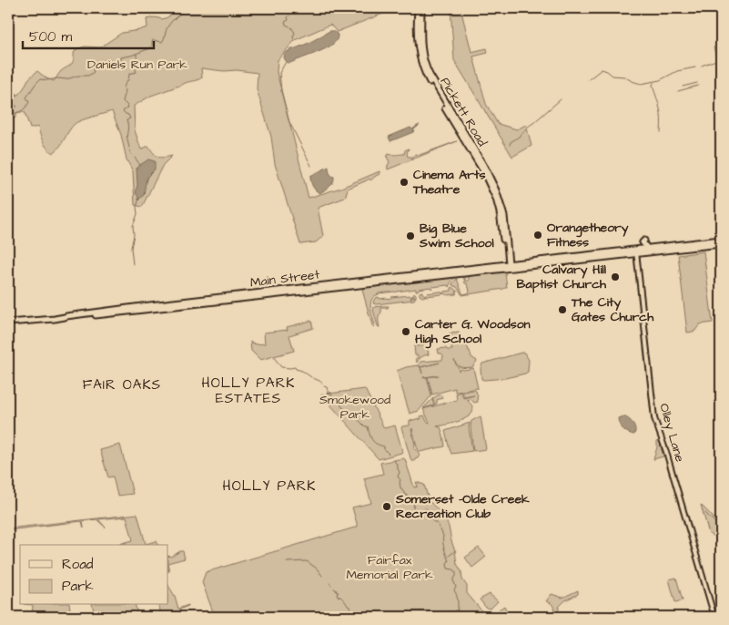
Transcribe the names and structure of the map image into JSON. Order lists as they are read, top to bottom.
{
  "streets": {
    "main road": ["Pickett Road", "Main Street", "Olley Lane"]
  },
  "crossings": [
    ["Pickett Road", "Main Street"]
  ],
  "districts": ["HOLLY PARK ESTATES", "FAIR OAKS", "HOLLY PARK"],
  "parks": ["Daniels Run Park", "Smokewood Park", "Fairfax Memorial Park"],
  "places": [
    "Cinema Arts Theatre",
    "Orangetheory Fitness",
    "Big Blue Swim School",
    "Calvary Hill Baptist Church",
    "The City Gates Church",
    "Carter G. Woodson High School",
    "Somerset –Olde Creek Recreation Club"
  ],
  "legend": ["Road", "Park"],
  "scale_bar": "500 m"
}
